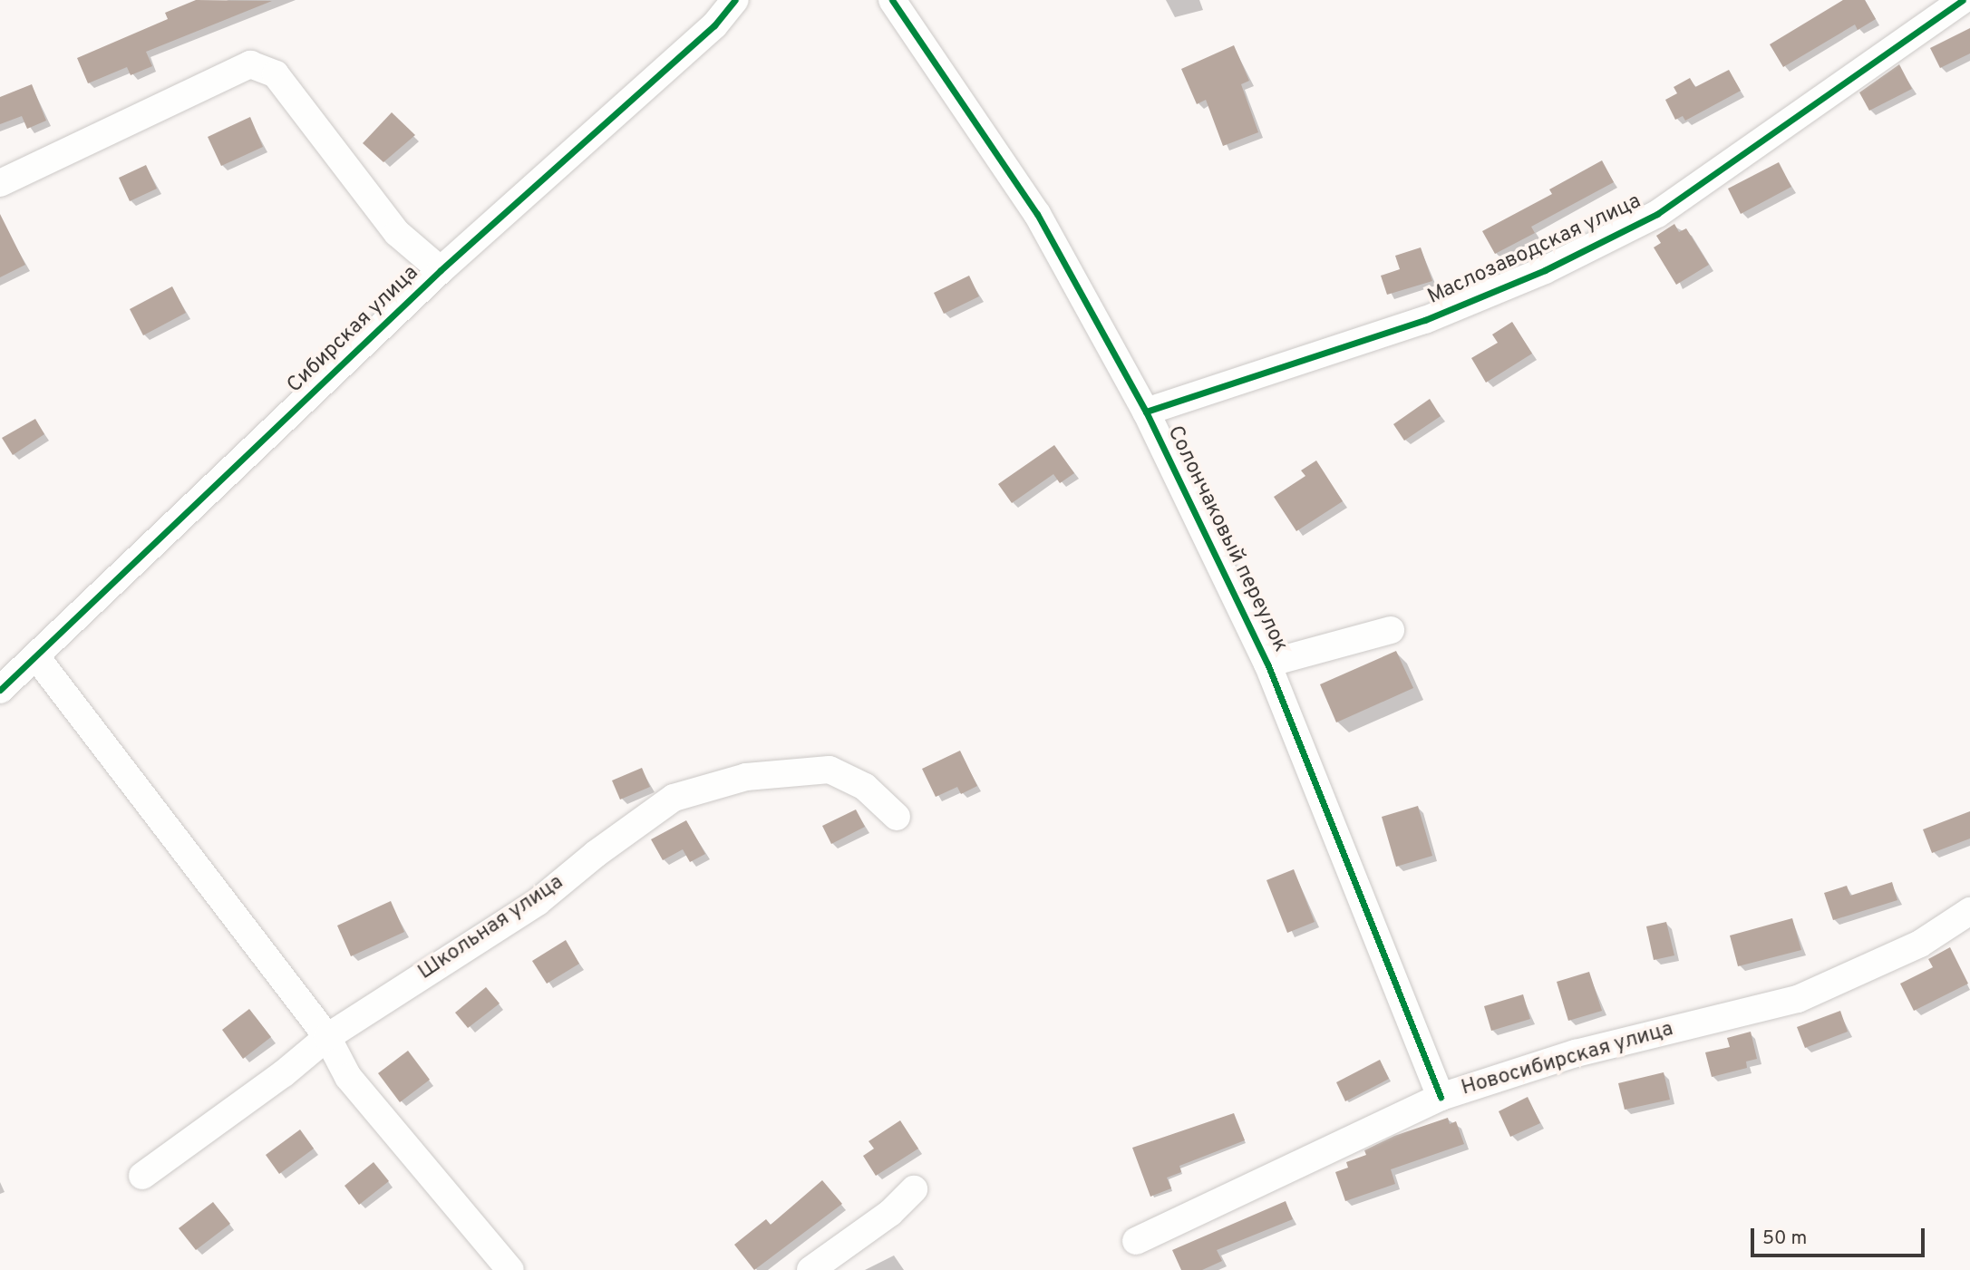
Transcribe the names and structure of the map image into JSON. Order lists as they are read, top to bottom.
{
  "streets": {
    "street": [
      "Маслозаводская улица",
      "Сибирская улица",
      "Солончаковый переулок",
      "Школьная улица",
      "Новосибирская улица"
    ]
  },
  "crossings": [
    ["Маслозаводская улица", "Солончаковый переулок"],
    ["Солончаковый переулок", "Новосибирская улица"]
  ],
  "scale_bar": "50 m"
}
